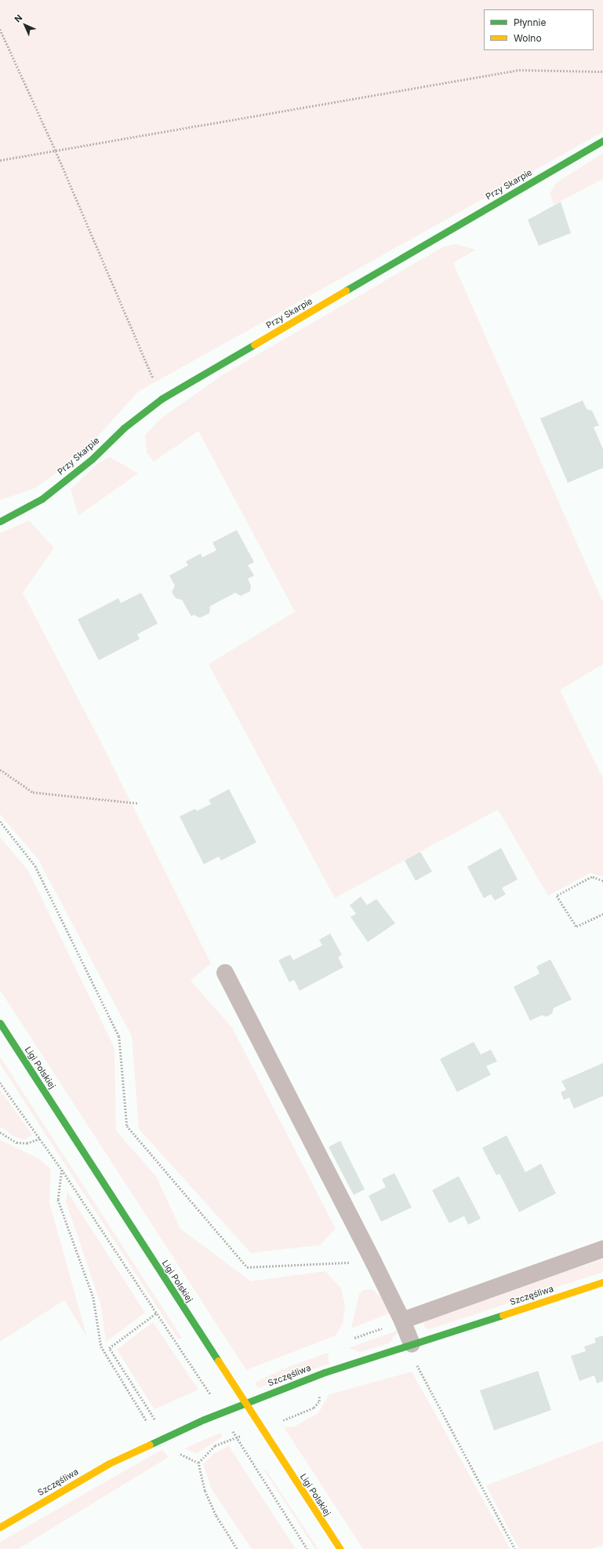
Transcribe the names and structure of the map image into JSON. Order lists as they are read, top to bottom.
{
  "streets": {
    "street": ["Przy Skarpie", "Ligi Polskiej", "Szczęśliwa"]
  },
  "legend": ["Płynnie", "Wolno"],
  "north": "top left"
}
